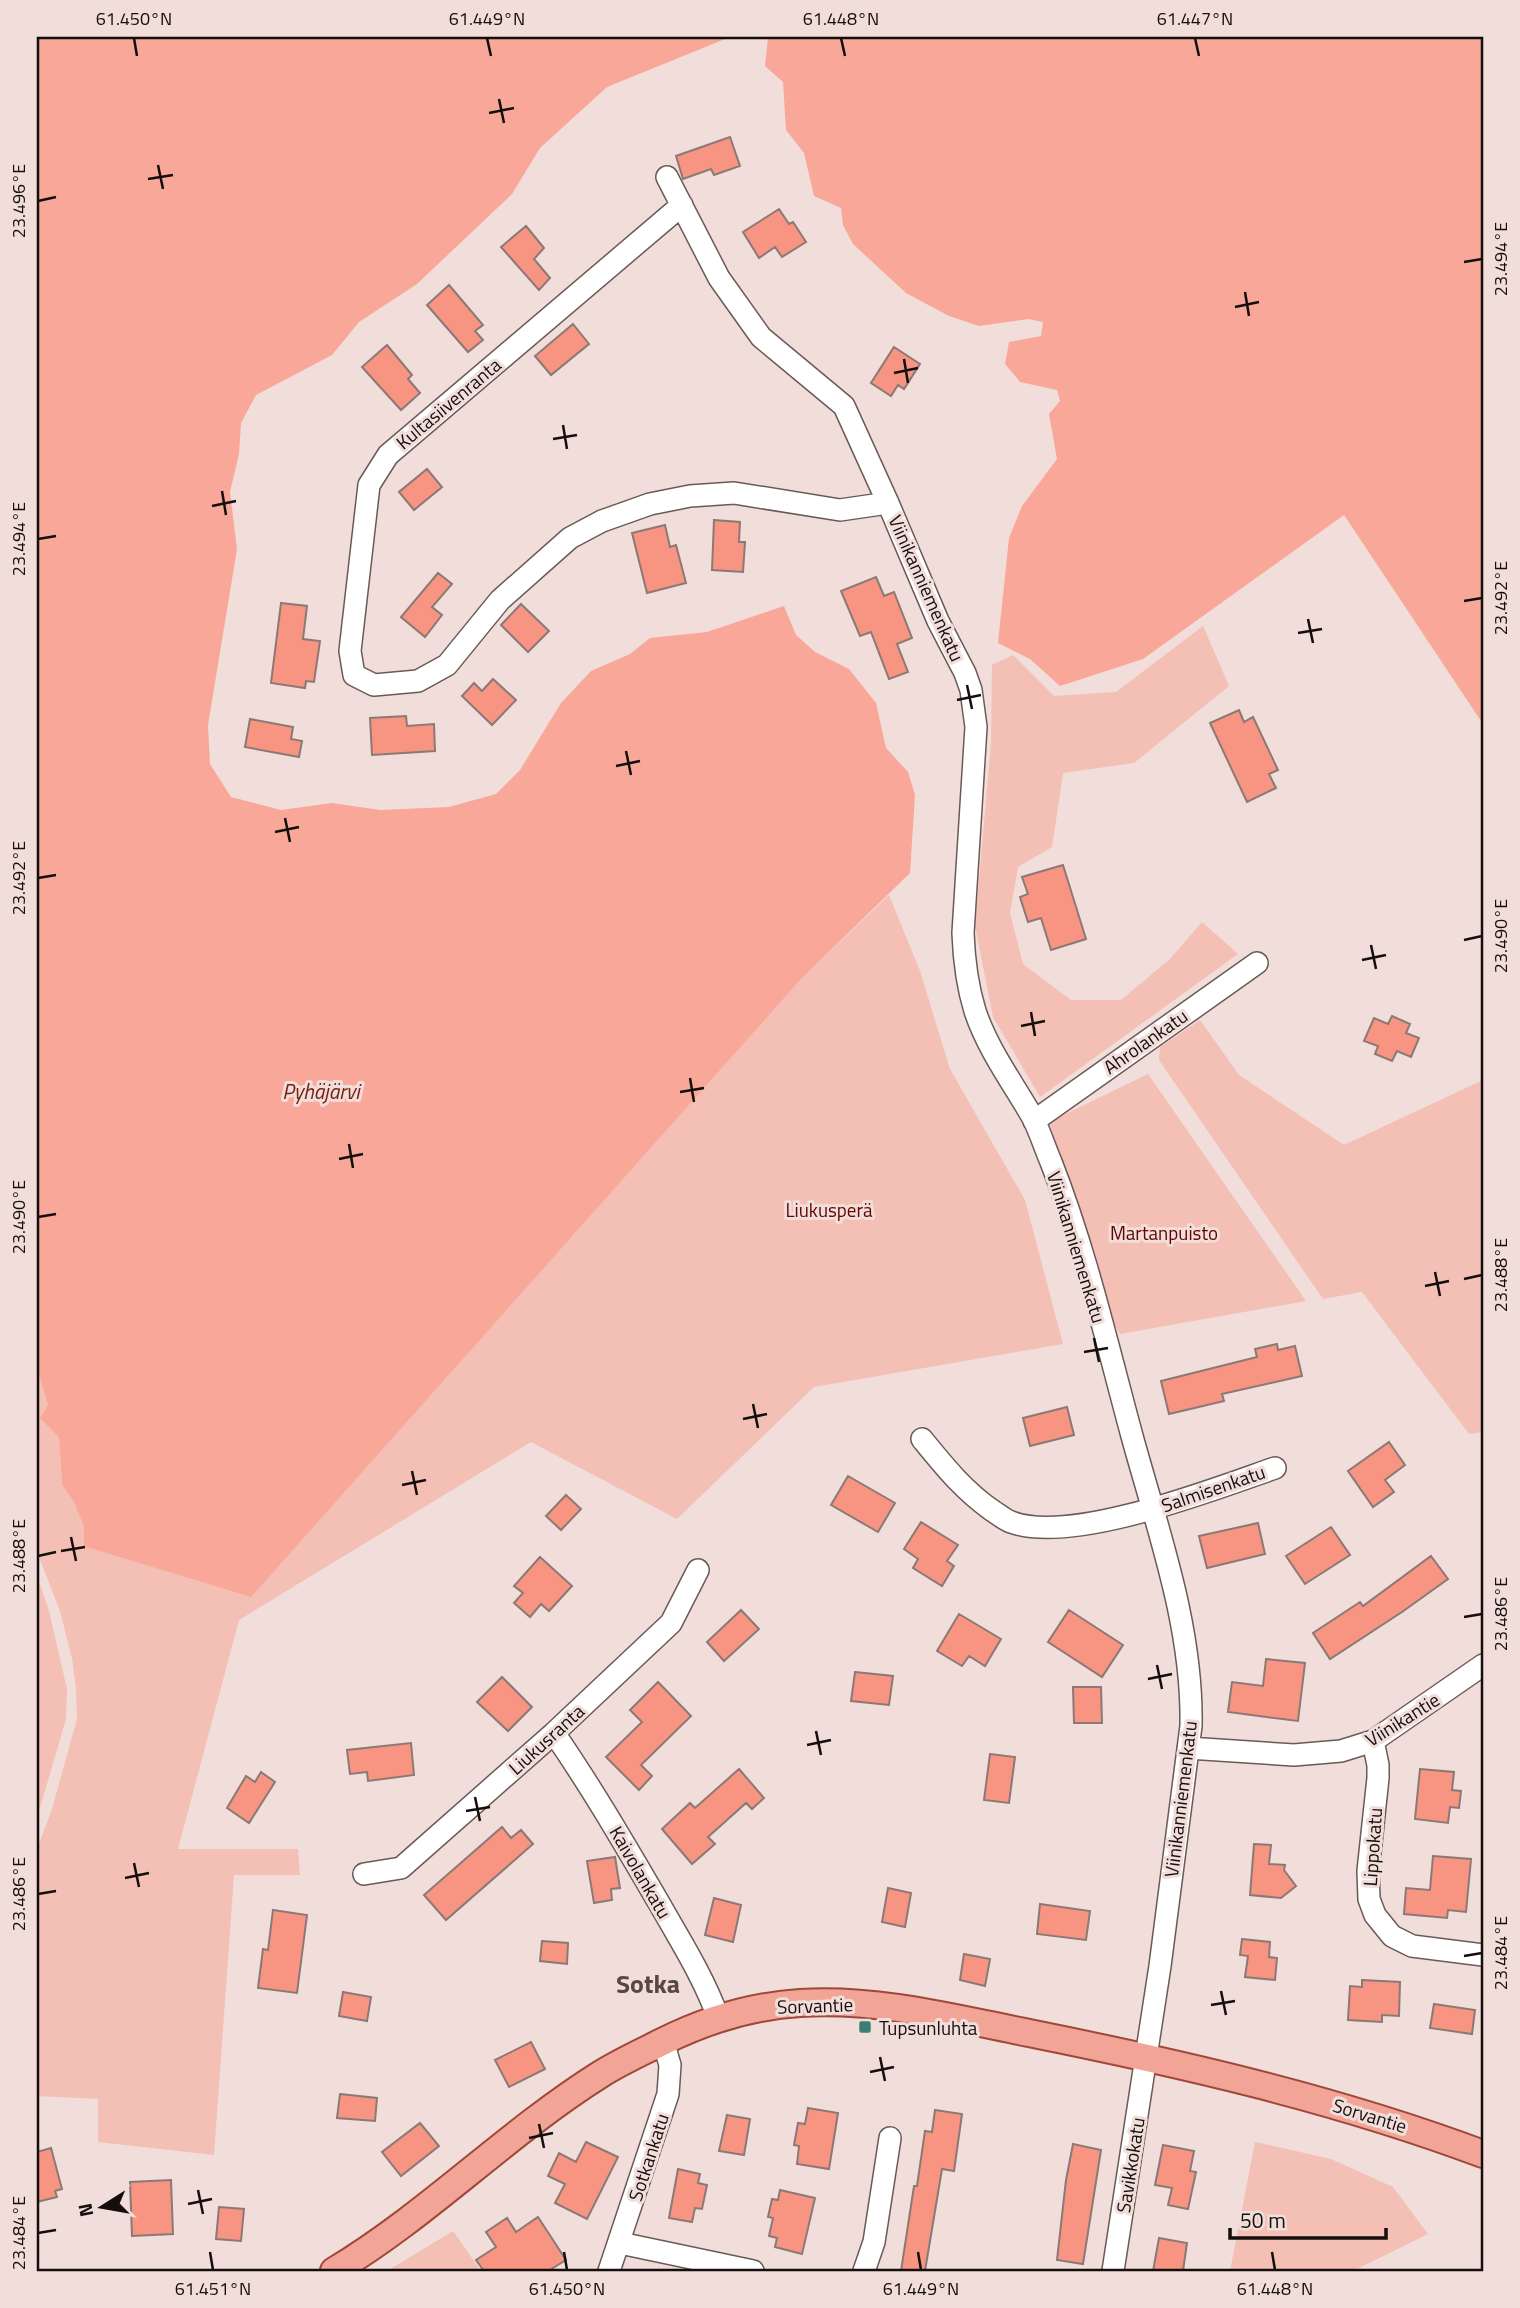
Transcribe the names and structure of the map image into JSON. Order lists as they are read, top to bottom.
{
  "streets": {
    "main road": ["Sorvantie"],
    "street": [
      "Kultasiivenranta",
      "Viinikanniemenkatu",
      "Ahrolankatu",
      "Salmisenkatu",
      "Viinikantie",
      "Liukusranta",
      "Lippokatu",
      "Kaivolankatu",
      "Sotkankatu",
      "Savikkokatu"
    ]
  },
  "crossings": [
    ["Kultasiivenranta", "Viinikanniemenkatu"],
    ["Viinikanniemenkatu", "Ahrolankatu"],
    ["Viinikanniemenkatu", "Salmisenkatu"],
    ["Viinikanniemenkatu", "Viinikantie"],
    ["Viinikanniemenkatu", "Sorvantie"],
    ["Viinikanniemenkatu", "Savikkokatu"],
    ["Viinikantie", "Lippokatu"],
    ["Liukusranta", "Kaivolankatu"],
    ["Kaivolankatu", "Sorvantie"],
    ["Sorvantie", "Sotkankatu"],
    ["Sorvantie", "Savikkokatu"]
  ],
  "districts": ["Sotka"],
  "water": ["Pyhäjärvi"],
  "parks": ["Liukusperä", "Martanpuisto"],
  "places": {
    "transit": ["Tupsunluhta"]
  },
  "scale_bar": "50 m",
  "north": "left",
  "coordinates": [
    "61.450°N",
    "61.449°N",
    "61.448°N",
    "61.447°N",
    "23.496°E",
    "23.494°E",
    "23.492°E",
    "23.490°E",
    "23.488°E",
    "23.486°E",
    "23.484°E",
    "61.451°N"
  ]
}
